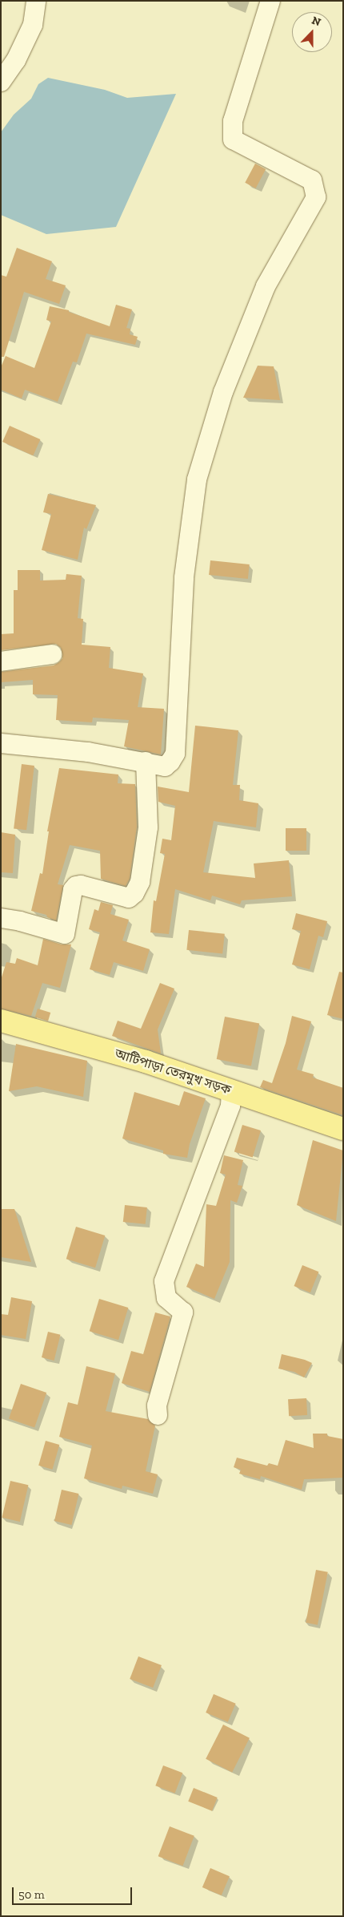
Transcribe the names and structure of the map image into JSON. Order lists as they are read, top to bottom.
{
  "streets": {
    "main road": ["আটিপাড়া তেরমুখ সড়ক"]
  },
  "scale_bar": "50 m",
  "north": "top"
}
